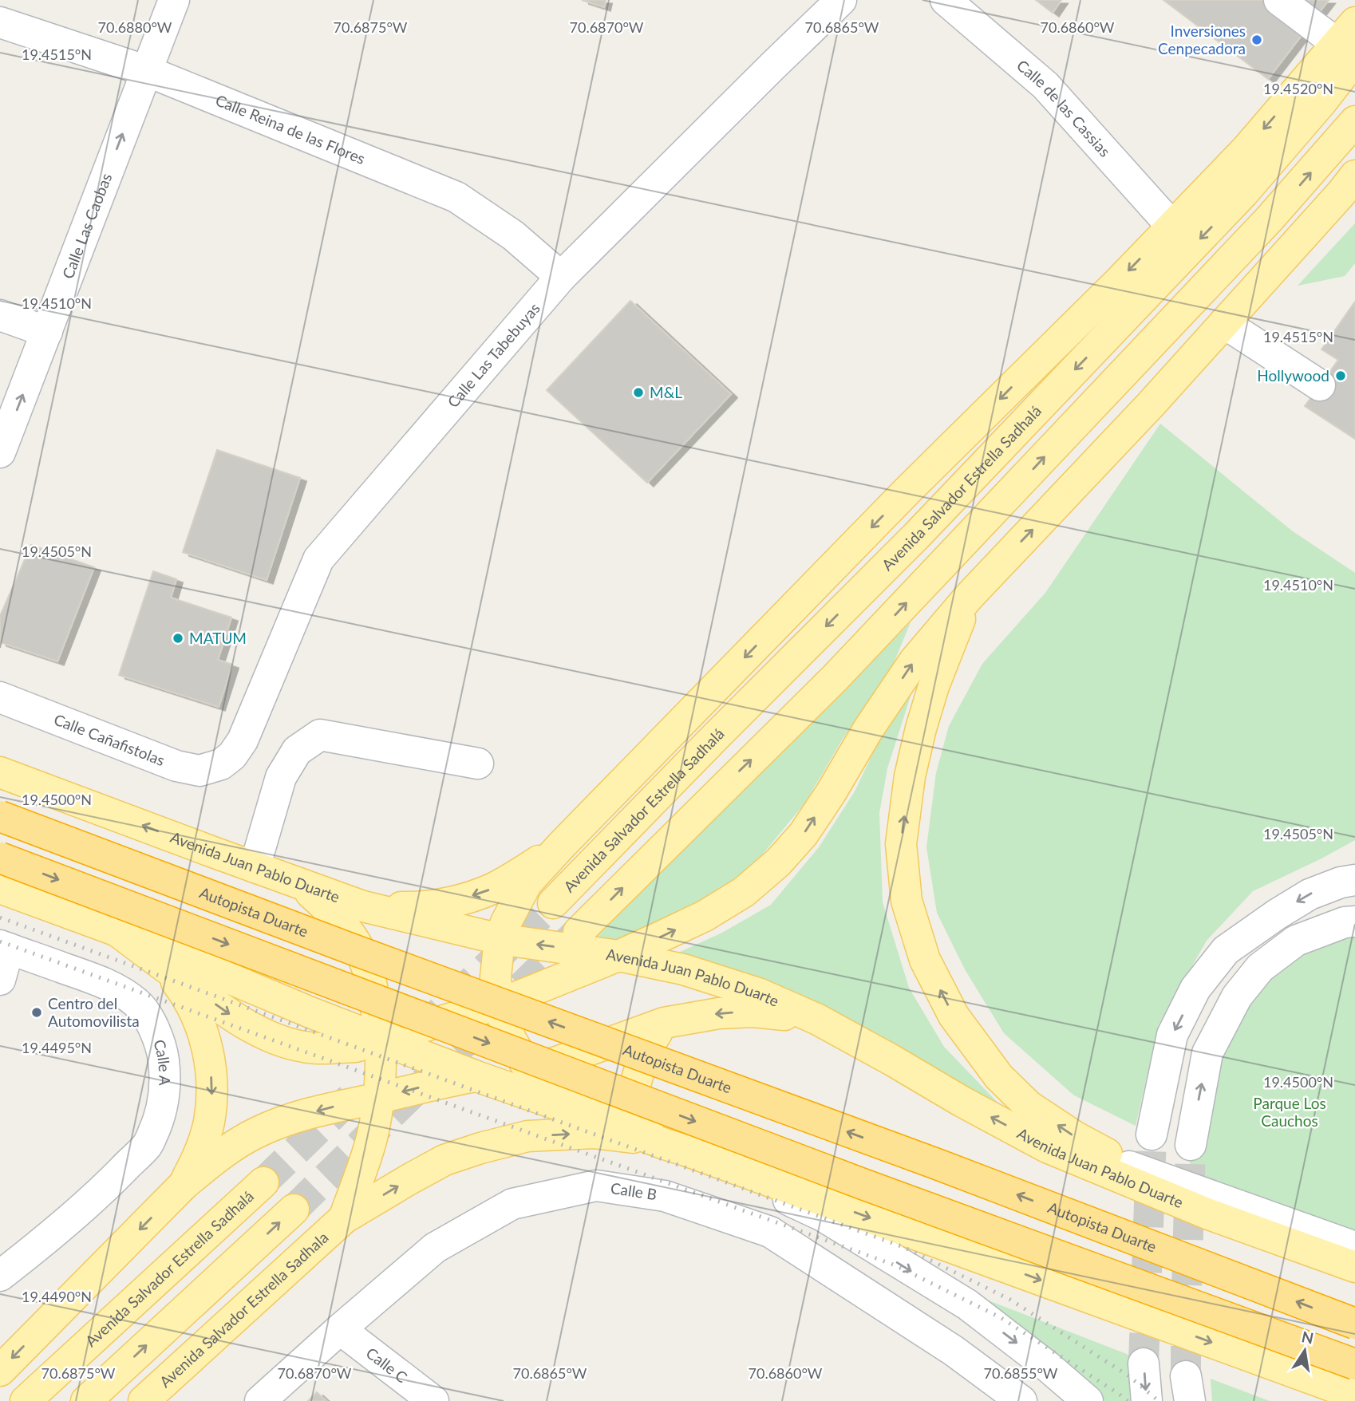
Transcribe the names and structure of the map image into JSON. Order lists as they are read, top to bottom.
{
  "streets": {
    "highway": ["Autopista Duarte"],
    "main road": ["Avenida Salvador Estrella Sadhalá", "Avenida Juan Pablo Duarte", "Avenida Salvador Estrella Sadhala"],
    "street": [
      "Calle de las Cassias",
      "Calle Reina de las Flores",
      "Calle Las Caobas",
      "Calle Las Tabebuyas",
      "Calle Cañafistolas",
      "Calle A",
      "Calle B",
      "Calle C"
    ]
  },
  "crossings": [
    ["Calle Reina de las Flores", "Calle Las Caobas"],
    ["Calle Reina de las Flores", "Calle Las Tabebuyas"],
    ["Calle Las Tabebuyas", "Calle Cañafistolas"],
    ["Calle B", "Calle C"]
  ],
  "one_way": ["Calle Las Caobas"],
  "parks": ["Parque Los Cauchos"],
  "places": [
    "Inversiones Cenpecadora",
    "Hollywood",
    "M&L",
    "MATUM",
    "Centro del Automovilista"
  ],
  "north": "top",
  "coordinates": [
    "70.6880°W",
    "70.6875°W",
    "70.6870°W",
    "70.6865°W",
    "70.6860°W",
    "19.4515°N",
    "19.4520°N",
    "19.4510°N",
    "19.4505°N",
    "19.4500°N",
    "19.4495°N",
    "19.4490°N",
    "70.6855°W"
  ]
}
